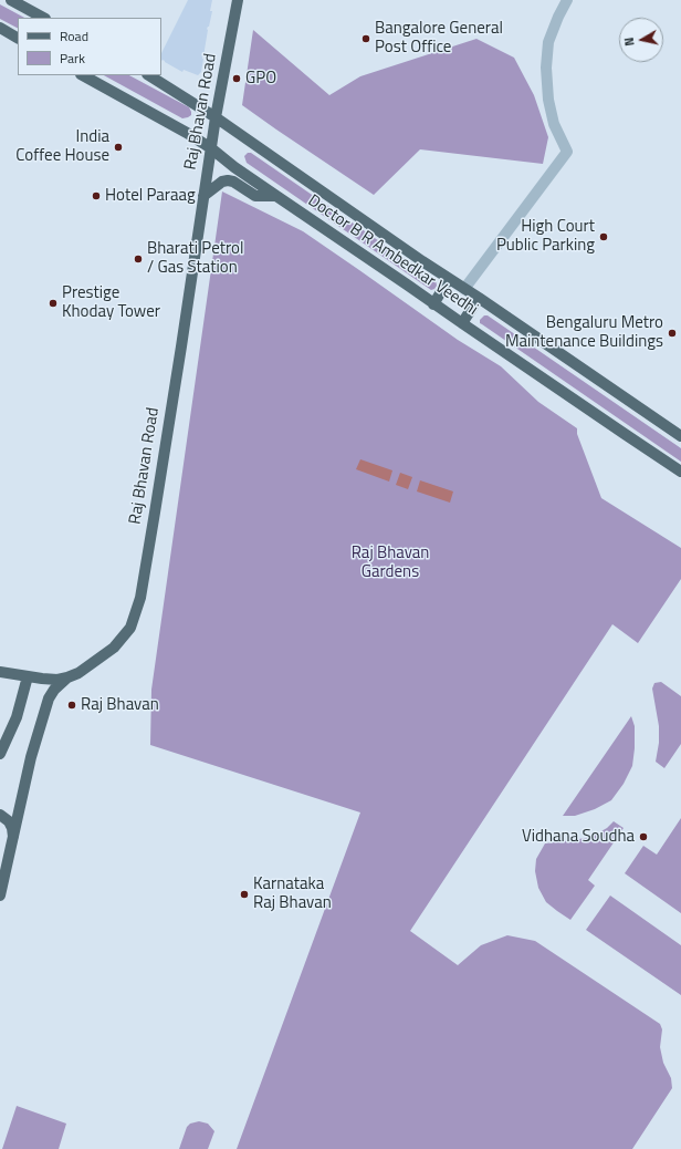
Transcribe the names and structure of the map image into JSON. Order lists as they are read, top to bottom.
{
  "streets": {
    "main road": ["Raj Bhavan Road", "Doctor B R Ambedkar Veedhi"]
  },
  "crossings": [
    ["Raj Bhavan Road", "Doctor B R Ambedkar Veedhi"]
  ],
  "parks": ["Raj Bhavan Gardens"],
  "places": [
    "Bangalore General Post Office",
    "GPO",
    "India Coffee House",
    "Hotel Paraag",
    "High Court Public Parking",
    "Bharati Petrol / Gas Station",
    "Prestige Khoday Tower",
    "Bengaluru Metro Maintenance Buildings",
    "Raj Bhavan",
    "Vidhana Soudha",
    "Karnataka Raj Bhavan"
  ],
  "legend": ["Road", "Park"],
  "north": "left"
}
